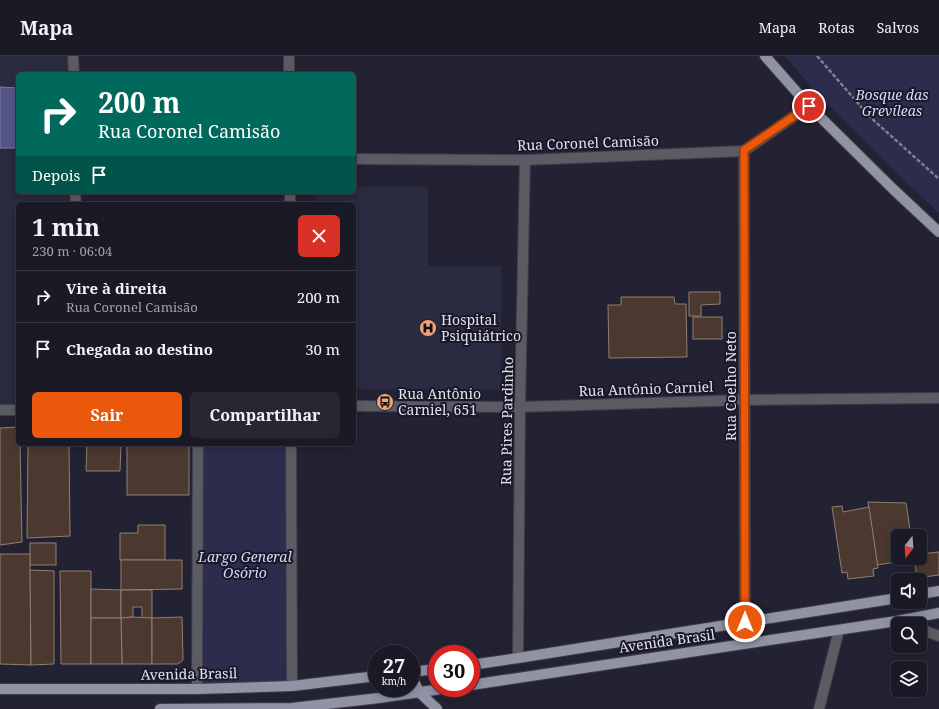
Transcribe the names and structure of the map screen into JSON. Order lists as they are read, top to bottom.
{
  "streets": {
    "main road": ["Avenida Brasil"],
    "street": [
      "Rua Coronel Camisão",
      "Rua Coelho Neto",
      "Rua Antônio Carniel",
      "Rua Pires Pardinho"
    ]
  },
  "crossings": [
    ["Rua Coronel Camisão", "Rua Coelho Neto"],
    ["Rua Coronel Camisão", "Rua Pires Pardinho"],
    ["Rua Coelho Neto", "Rua Antônio Carniel"],
    ["Rua Coelho Neto", "Avenida Brasil"],
    ["Rua Antônio Carniel", "Rua Pires Pardinho"],
    ["Rua Pires Pardinho", "Avenida Brasil"]
  ],
  "parks": ["Bosque das Grevíleas", "Largo General Osório"],
  "places": {
    "hospital": ["Hospital Psiquiátrico"],
    "bus stop": ["Rua Antônio Carniel, 651"]
  },
  "north": "bottom",
  "page": {
    "header": "Mapa",
    "nav": ["Mapa", "Rotas", "Salvos"],
    "turn": ["200 m", "Rua Coronel Camisão"],
    "then": "Depois",
    "heading": ["1 min", "230 m · 06:04"],
    "list": [
      {
        "name": "Vire à direita",
        "note": "Rua Coronel Camisão",
        "value": "200 m"
      },
      {
        "name": "Chegada ao destino",
        "value": "30 m"
      }
    ],
    "buttons": ["Sair", "Compartilhar"],
    "speed": "27 km/h",
    "limit": "30"
  }
}
